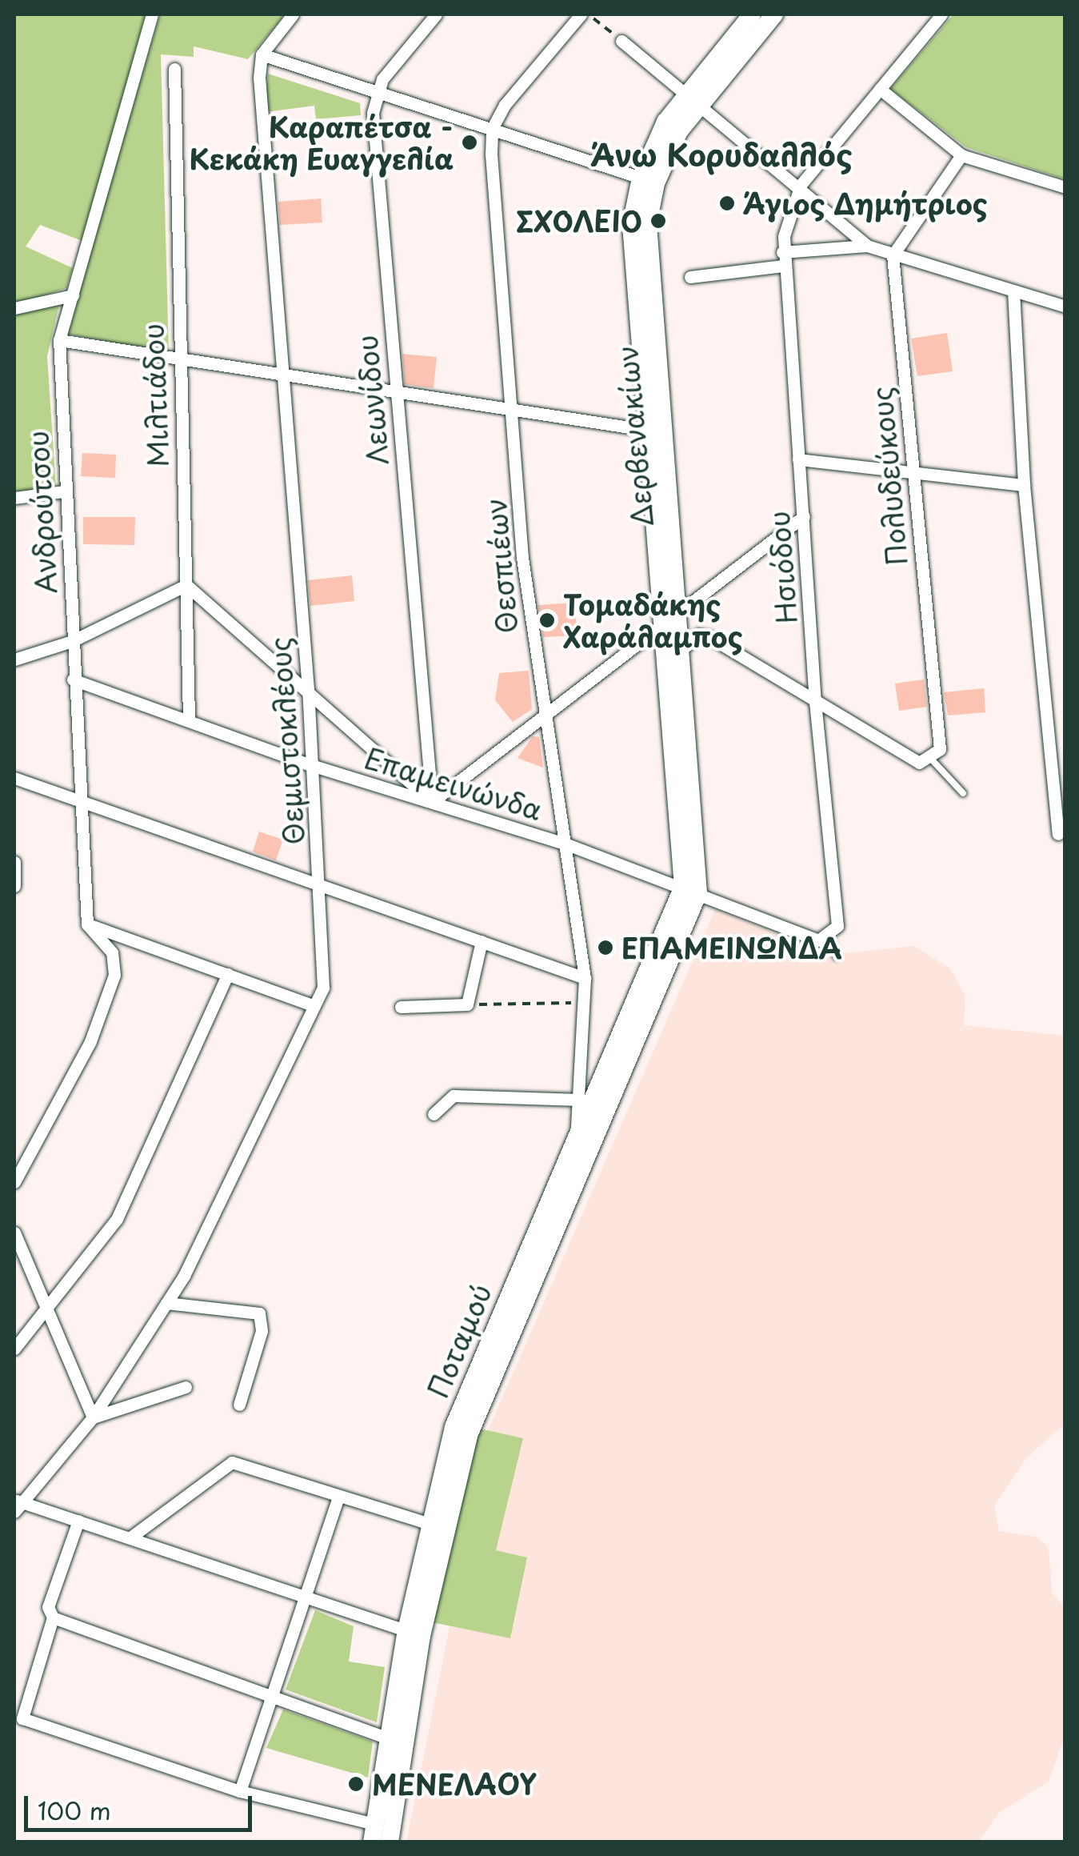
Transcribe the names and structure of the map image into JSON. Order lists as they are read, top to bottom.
{
  "streets": {
    "street": [
      "Μιλτιάδου",
      "Λεωνίδου",
      "Δερβενακίων",
      "Πολυδεύκους",
      "Ανδρούτσου",
      "Θεσπιέων",
      "Ησιόδου",
      "Θεμιστοκλέους",
      "Επαμεινώνδα",
      "Ποταμού"
    ]
  },
  "crossings": [
    ["Μιλτιάδου", "Επαμεινώνδα"],
    ["Λεωνίδου", "Επαμεινώνδα"],
    ["Δερβενακίων", "Επαμεινώνδα"],
    ["Δερβενακίων", "Ποταμού"],
    ["Ανδρούτσου", "Επαμεινώνδα"],
    ["Θεσπιέων", "Επαμεινώνδα"],
    ["Θεσπιέων", "Ποταμού"],
    ["Ησιόδου", "Επαμεινώνδα"],
    ["Θεμιστοκλέους", "Επαμεινώνδα"],
    ["Επαμεινώνδα", "Ποταμού"]
  ],
  "districts": ["Άνω Κορυδαλλός"],
  "places": [
    "Καραπέτσα - Κεκάκη Ευαγγελία",
    "Άγιος Δημήτριος",
    "ΣΧΟΛΕΙΟ",
    "Τομαδάκης Χαράλαμπος",
    "ΕΠΑΜΕΙΝΩΝΔΑ",
    "ΜΕΝΕΛΑΟΥ"
  ],
  "scale_bar": "100 m"
}
